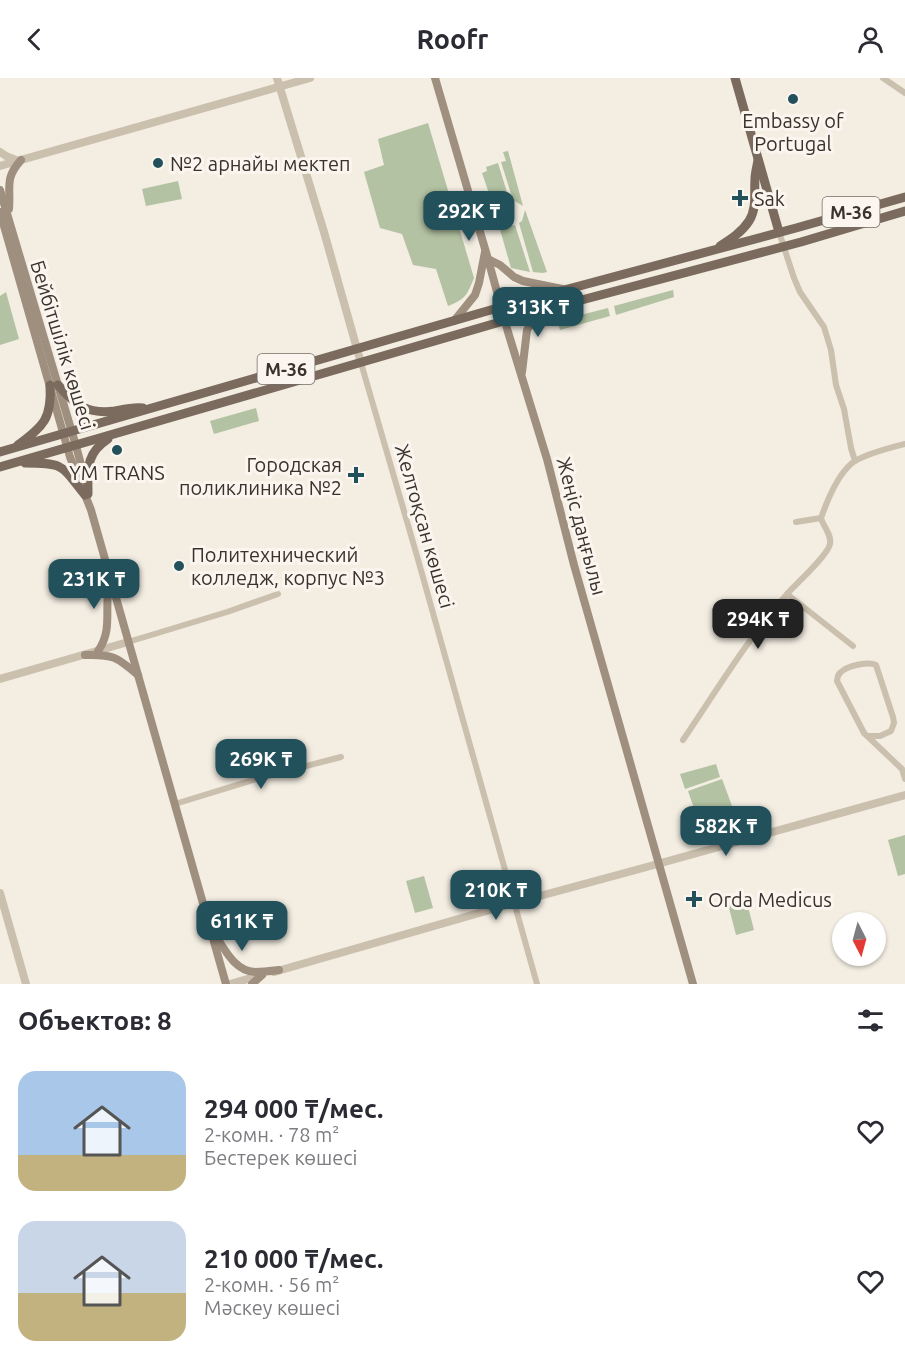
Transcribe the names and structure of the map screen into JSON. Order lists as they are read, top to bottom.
{
  "streets": {
    "main road": ["M-36", "Бейбітшілік көшесі", "Жеңіс даңғылы"],
    "street": ["Желтоқсан көшесі"]
  },
  "crossings": [
    ["M-36", "Бейбітшілік көшесі"],
    ["M-36", "Желтоқсан көшесі"],
    ["M-36", "Жеңіс даңғылы"]
  ],
  "places": {
    "other": [
      "Embassy of Portugal",
      "№2 арнайы мектеп",
      "YM TRANS",
      "Политехнический колледж, корпус №3"
    ],
    "health": ["Sak", "Городская поликлиника №2", "Orda Medicus"]
  },
  "north": "bottom",
  "page": {
    "header": "Roofr",
    "price": [
      "292K ₸",
      "313K ₸",
      "231K ₸",
      "294K ₸",
      "269K ₸",
      "582K ₸",
      "210K ₸",
      "611K ₸"
    ],
    "heading": "Объектов: 8",
    "list": [
      {
        "name": "294 000 ₸/мес.",
        "note": "2-комн. · 78 m² · Бестерек көшесі"
      },
      {
        "name": "210 000 ₸/мес.",
        "note": "2-комн. · 56 m² · Мәскеу көшесі"
      }
    ]
  }
}
